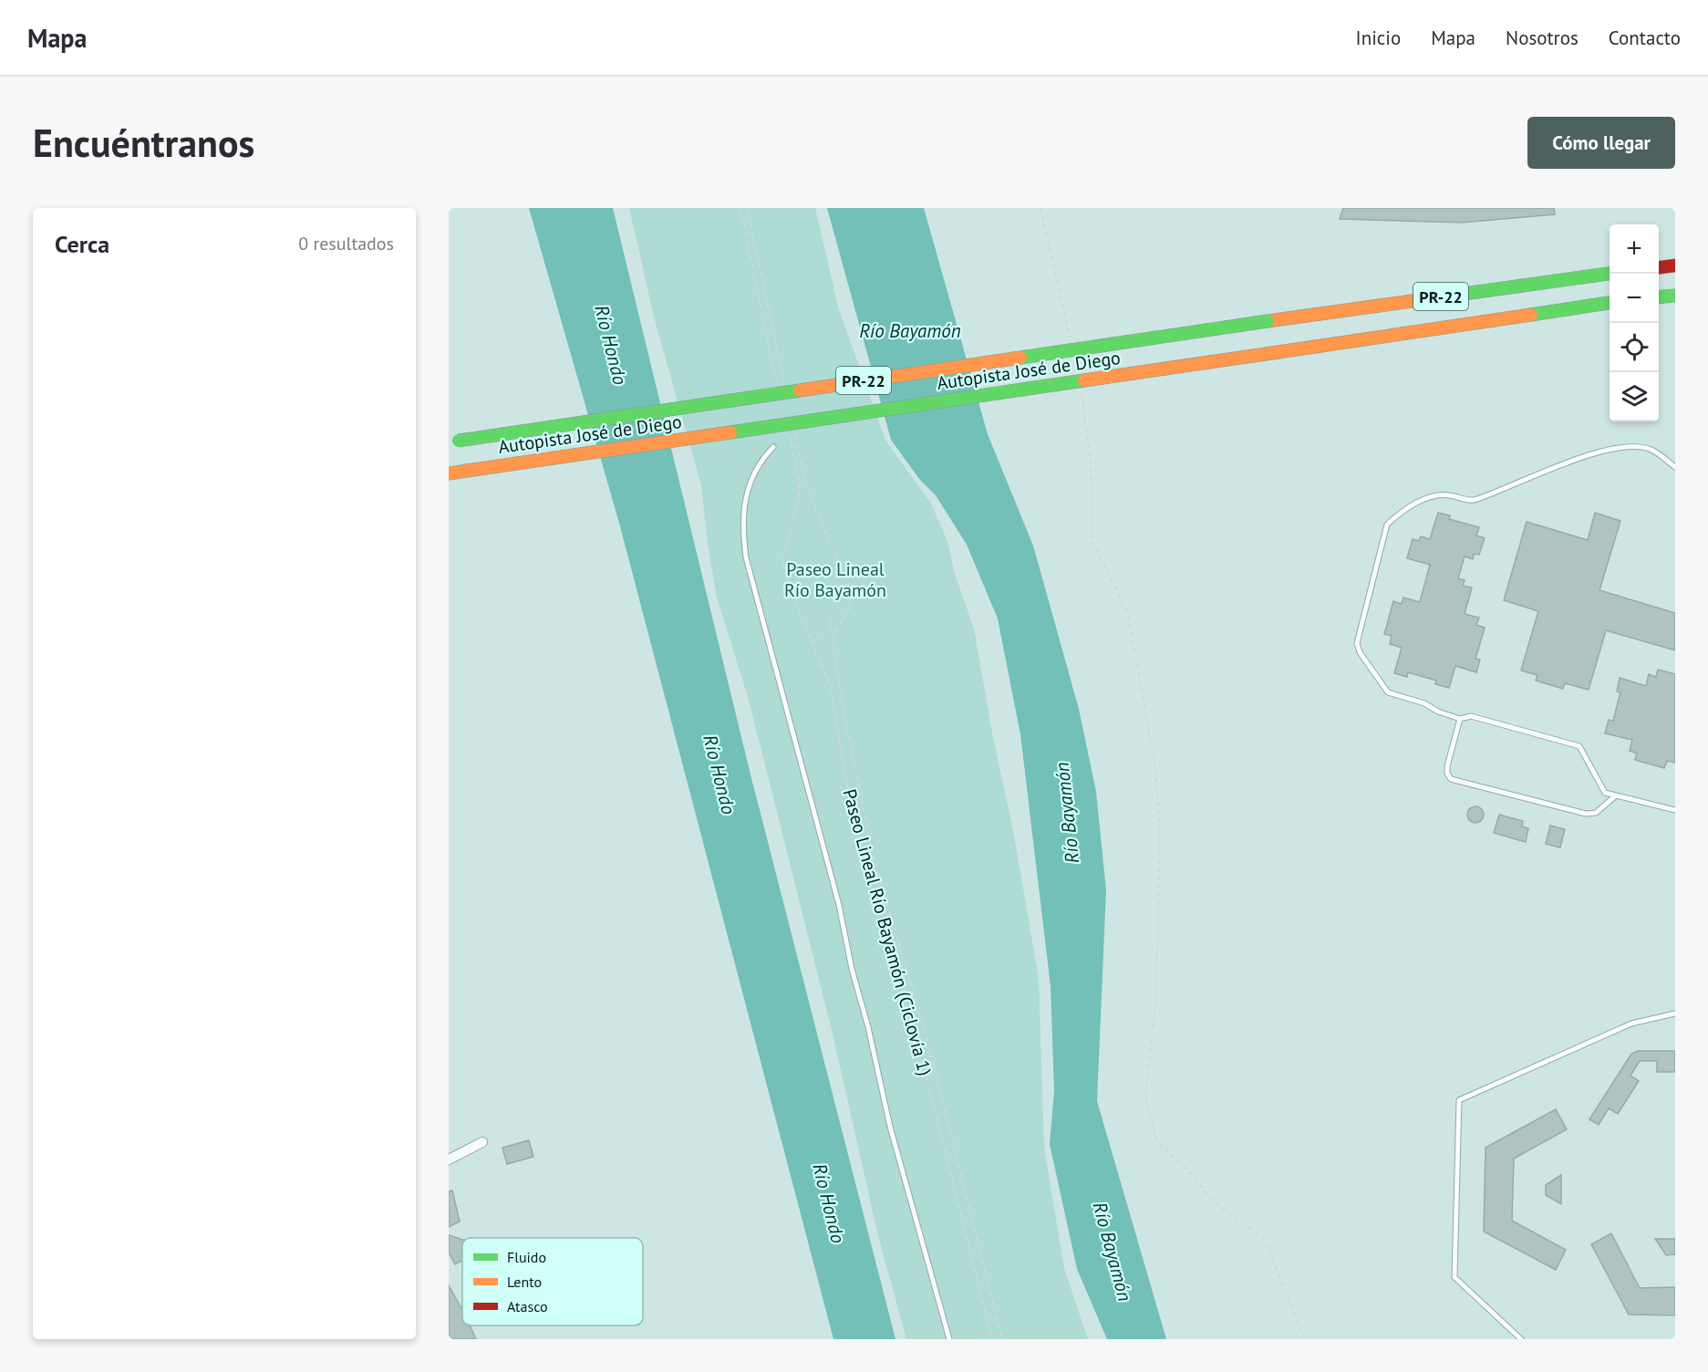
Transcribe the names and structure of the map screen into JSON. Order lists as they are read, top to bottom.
{
  "streets": {
    "highway": ["PR-22", "Autopista José de Diego"],
    "path": ["Paseo Lineal Río Bayamón (Ciclovía 1)"]
  },
  "water": ["Río Bayamón", "Río Hondo"],
  "parks": ["Paseo Lineal Río Bayamón"],
  "legend": ["Fluido", "Lento", "Atasco"],
  "page": {
    "header": "Mapa",
    "nav": [
      "Inicio",
      "Mapa",
      "Nosotros",
      "Contacto"
    ],
    "buttons": "Cómo llegar",
    "title": "Encuéntranos",
    "heading": ["Cerca", "0 resultados"],
    "map_buttons": ["+", "−"]
  }
}
